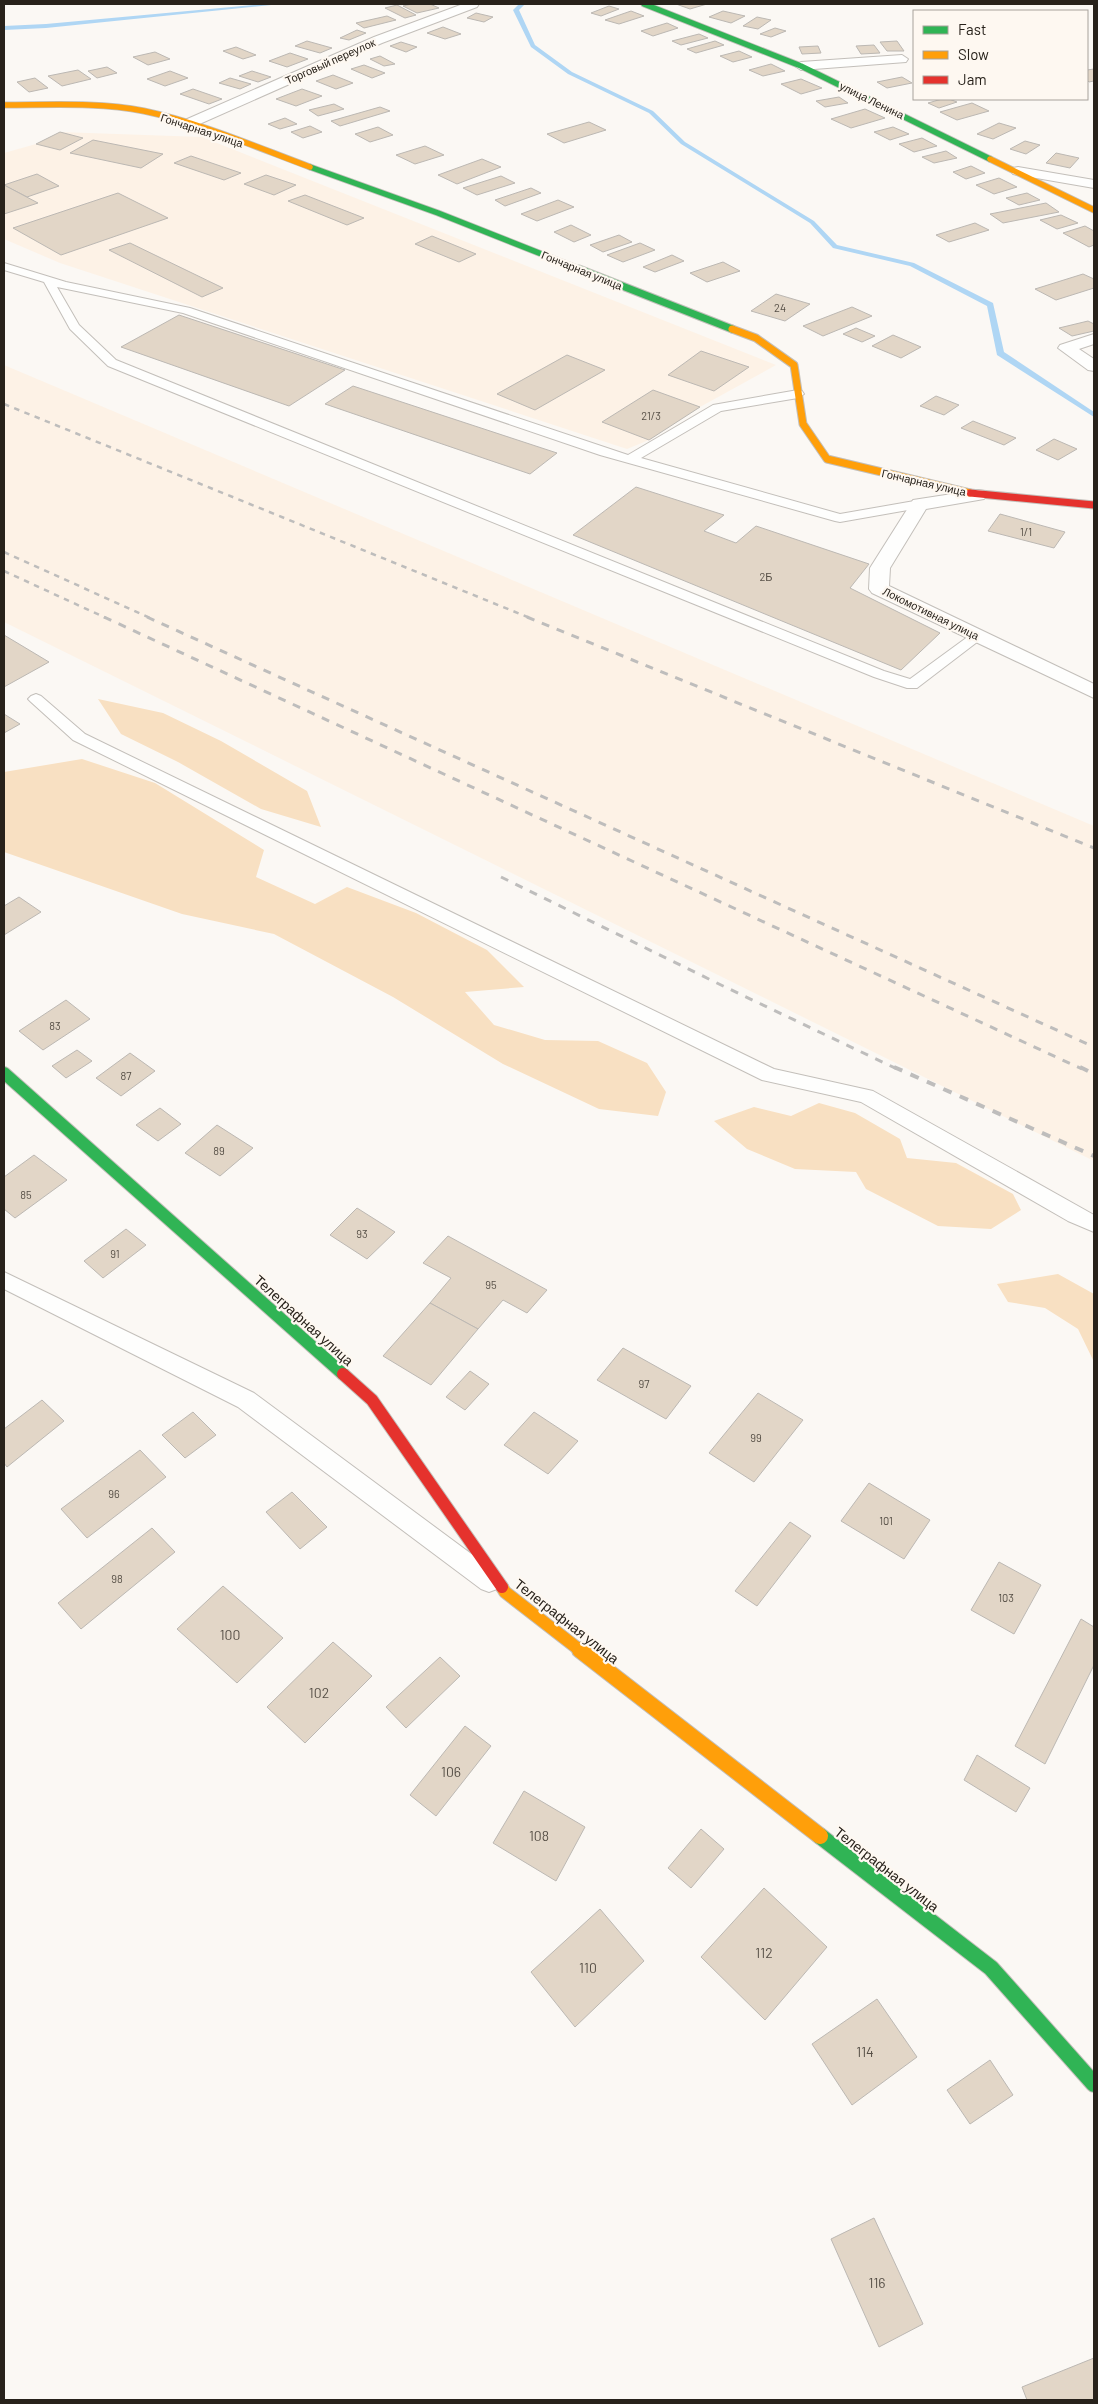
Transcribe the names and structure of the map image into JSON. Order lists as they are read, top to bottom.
{
  "streets": {
    "street": [
      "Торговый переулок",
      "улица Ленина",
      "Гончарная улица",
      "Локомотивная улица",
      "Телеграфная улица"
    ]
  },
  "crossings": [
    ["Торговый переулок", "Гончарная улица"]
  ],
  "house_numbers": [
    "24",
    "21/3",
    "1/1",
    "2Б",
    "83",
    "87",
    "89",
    "85",
    "93",
    "91",
    "95",
    "97",
    "99",
    "96",
    "101",
    "98",
    "103",
    "100",
    "102",
    "106",
    "108",
    "112",
    "110",
    "114",
    "116"
  ],
  "legend": ["Fast", "Slow", "Jam"]
}
